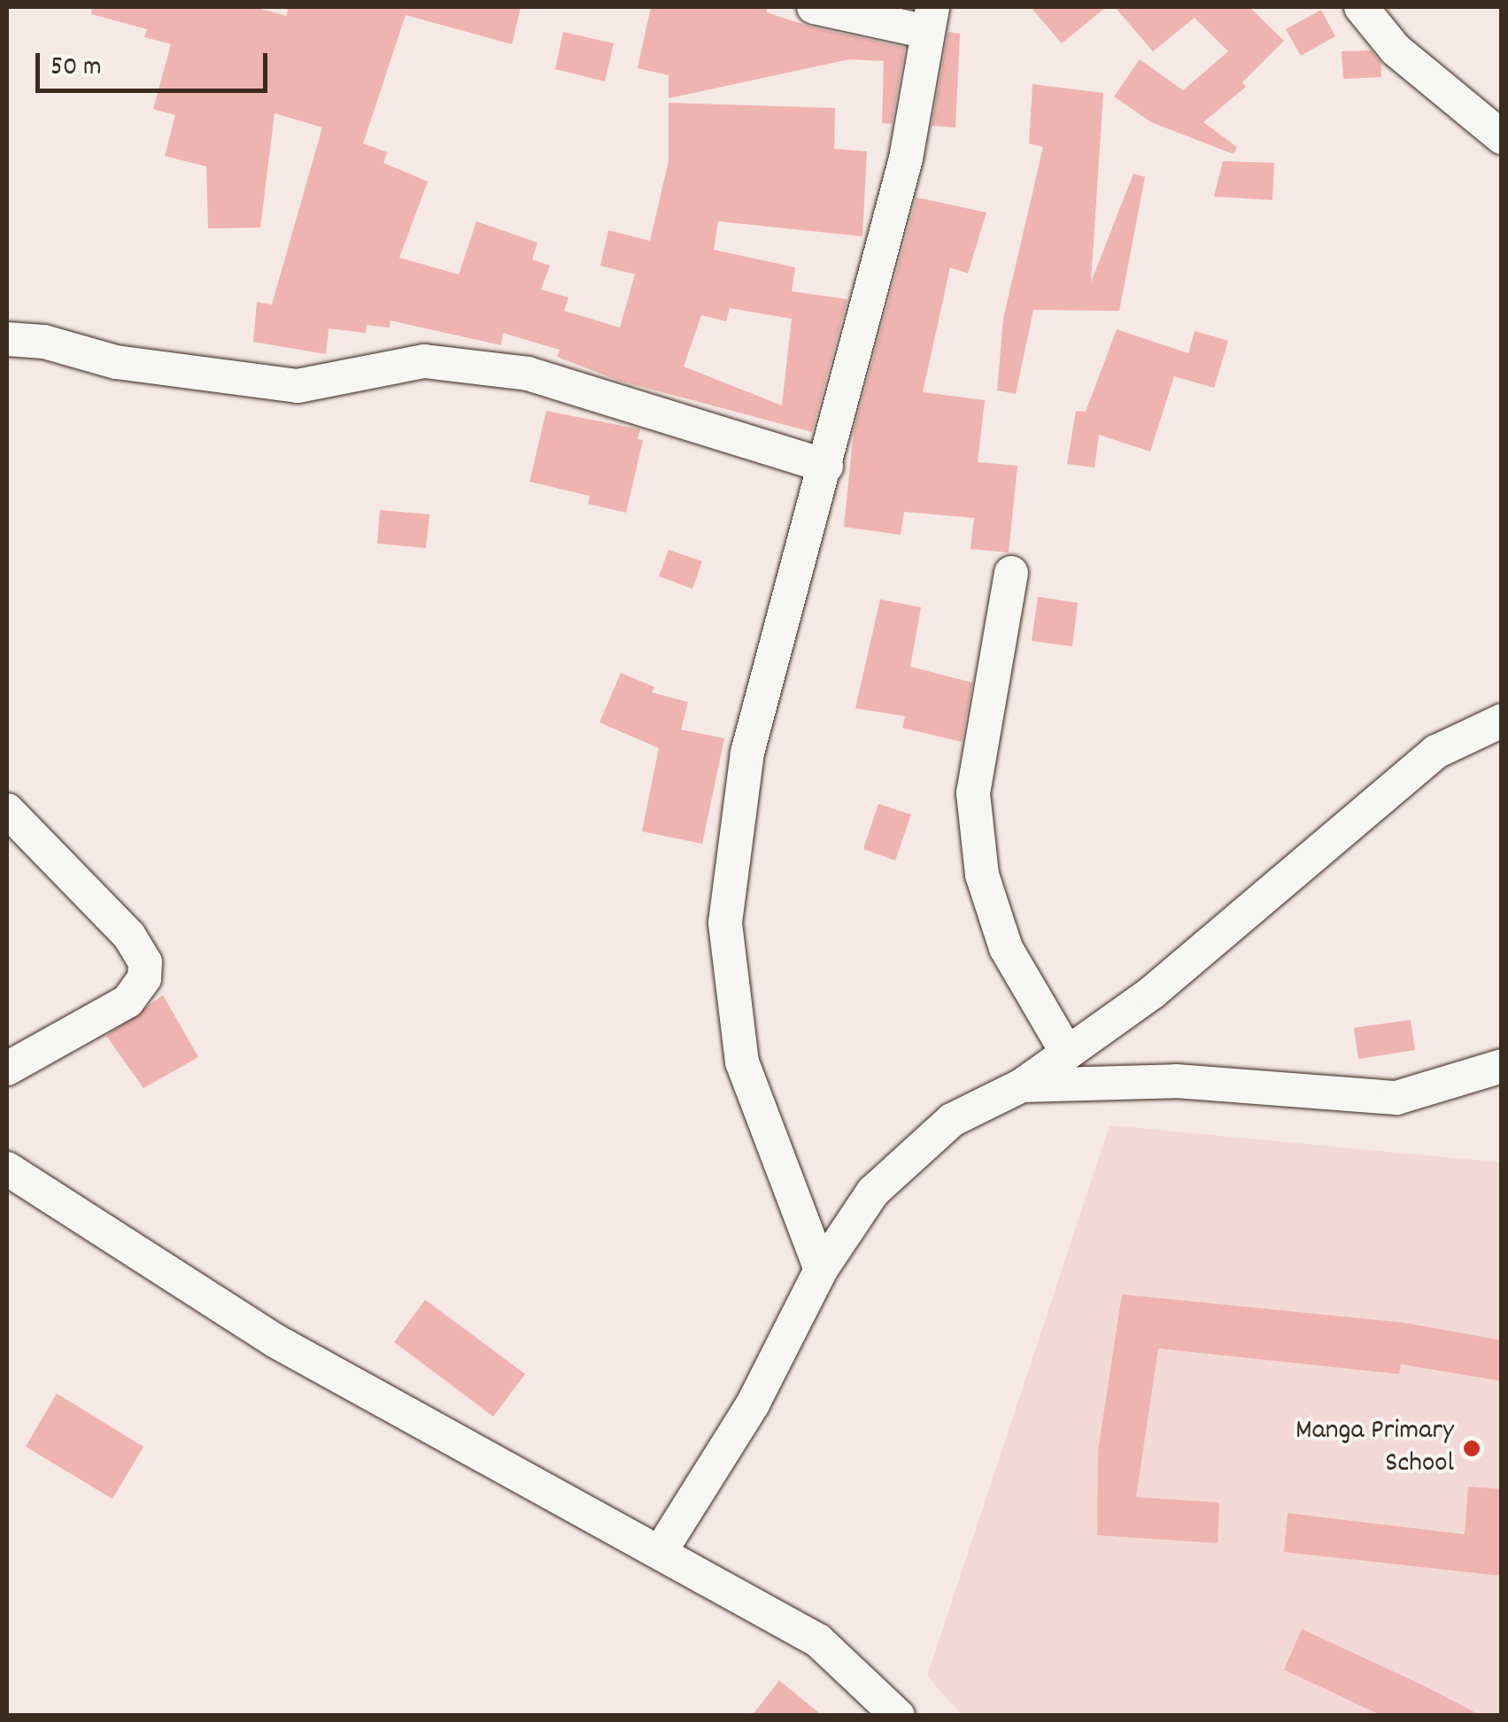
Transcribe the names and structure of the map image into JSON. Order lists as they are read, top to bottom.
{
  "places": ["Manga Primary School"],
  "scale_bar": "50 m"
}
